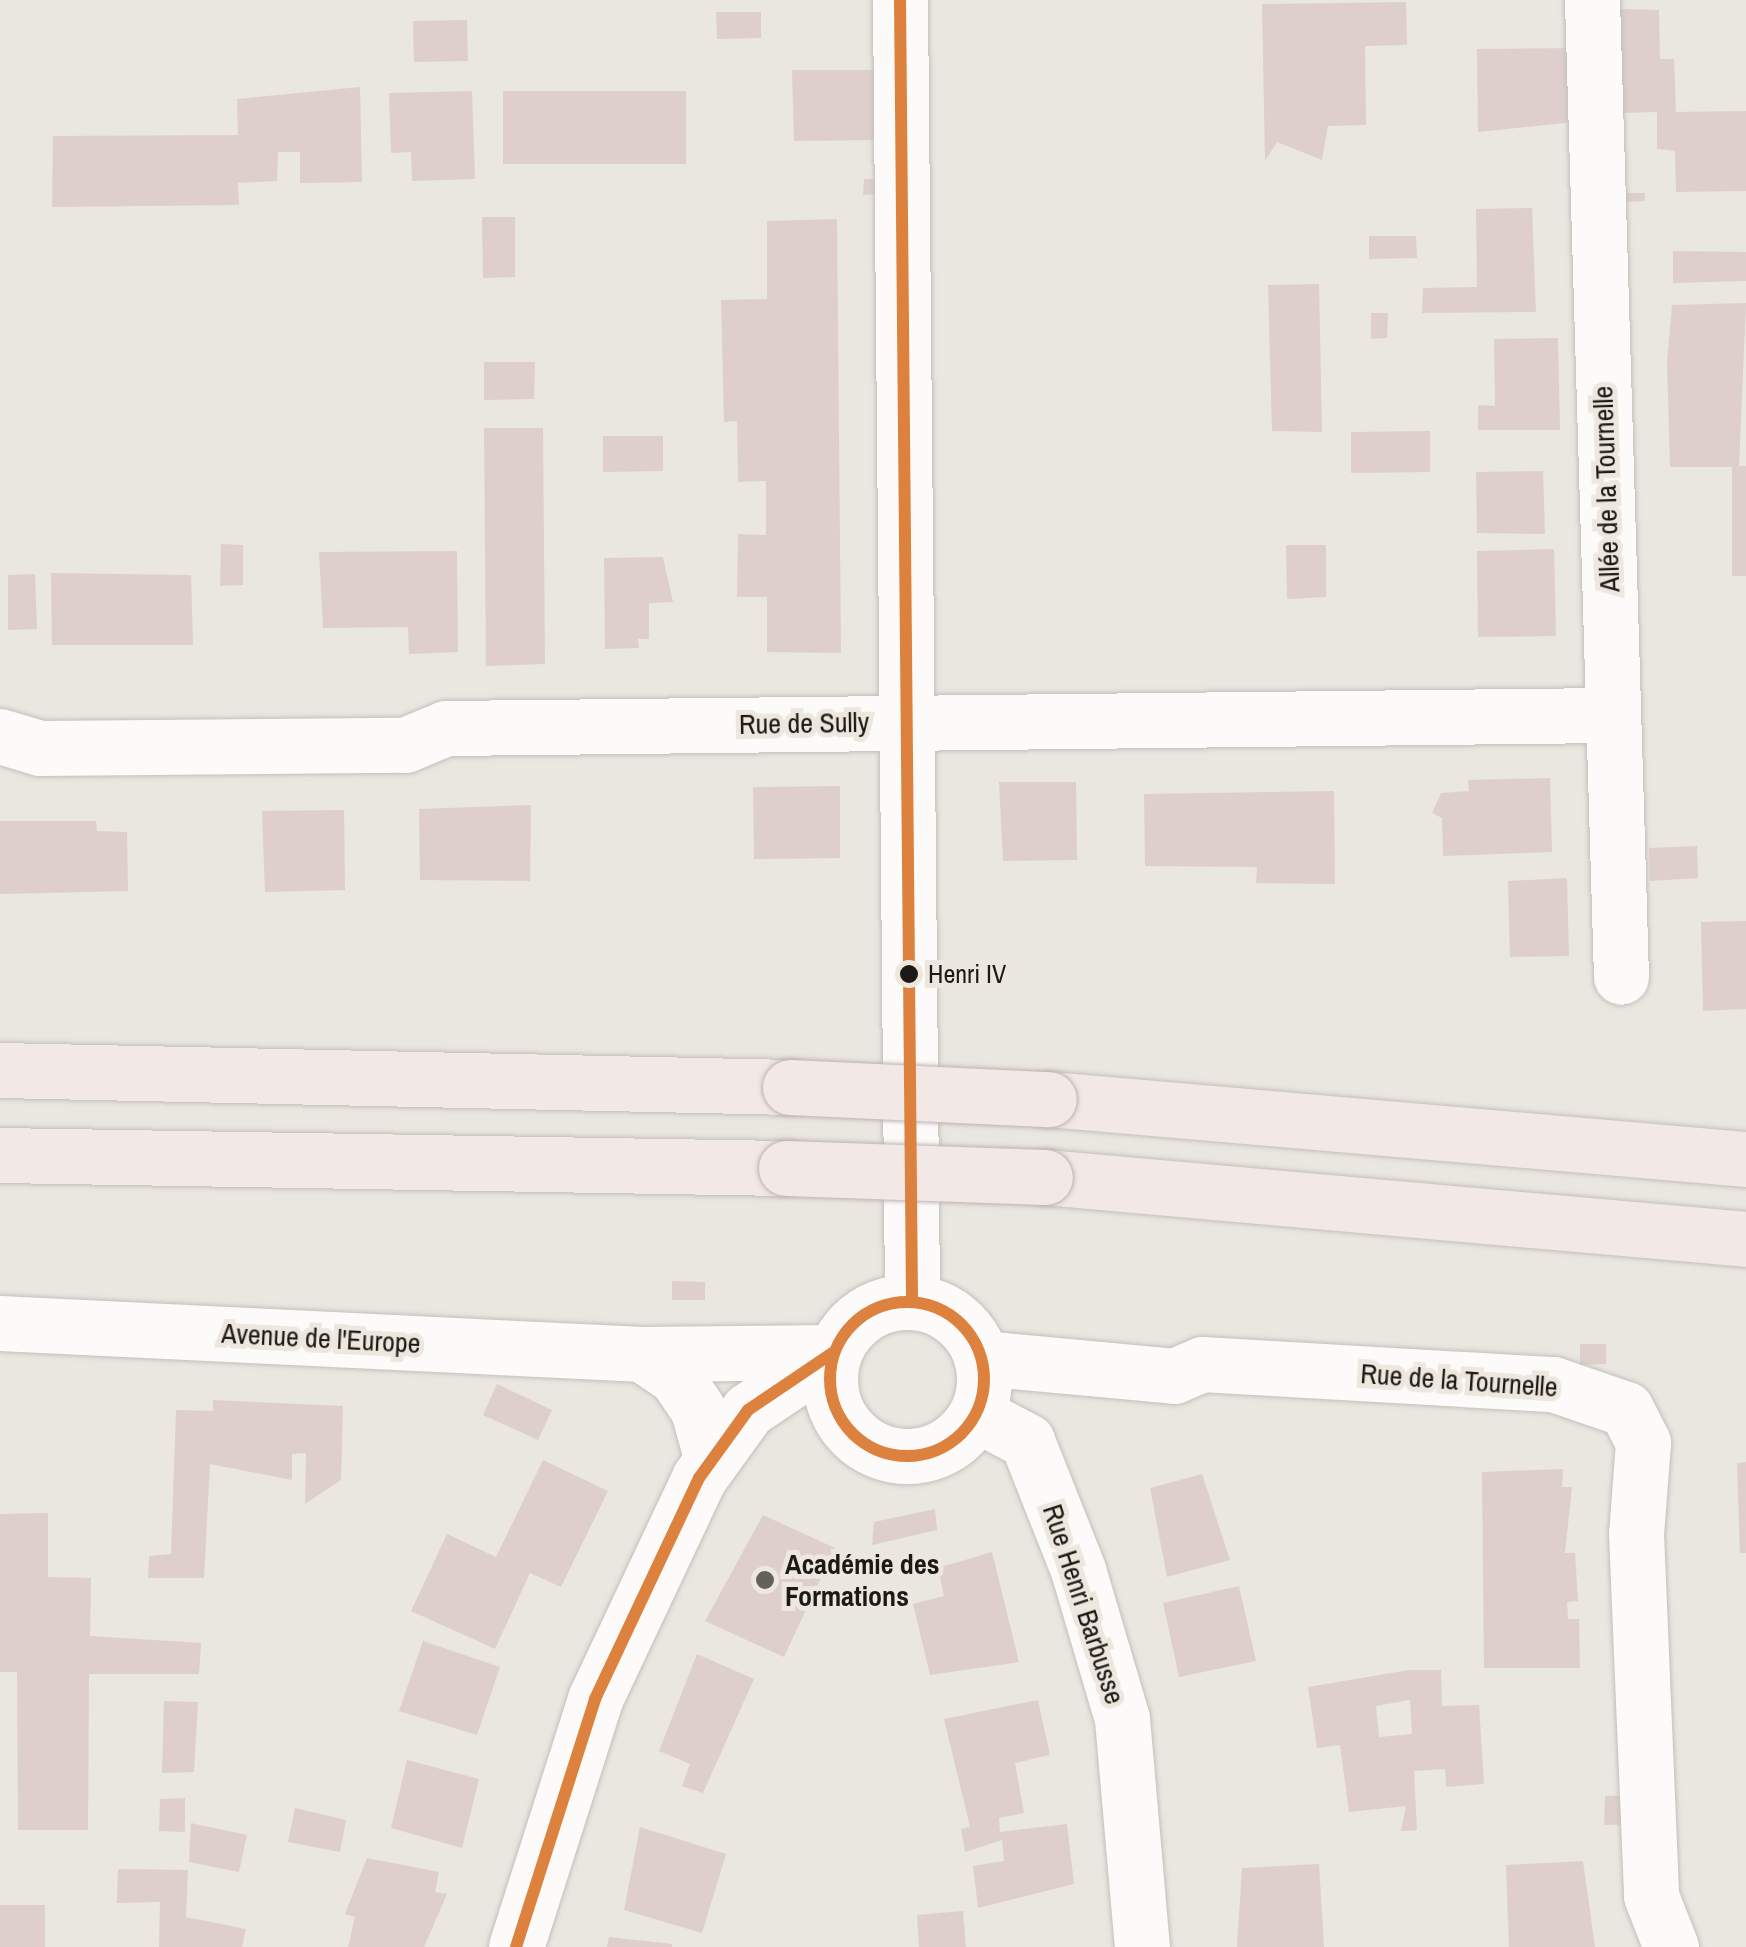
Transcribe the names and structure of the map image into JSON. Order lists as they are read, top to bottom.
{
  "streets": {
    "street": [
      "Allée de la Tournelle",
      "Rue de Sully",
      "Avenue de l'Europe",
      "Rue de la Tournelle",
      "Rue Henri Barbusse"
    ]
  },
  "crossings": [
    ["Allée de la Tournelle", "Rue de Sully"],
    ["Avenue de l'Europe", "Rue de la Tournelle"],
    ["Avenue de l'Europe", "Rue Henri Barbusse"],
    ["Rue de la Tournelle", "Rue Henri Barbusse"]
  ],
  "places": ["Henri IV", "Académie des Formations"]
}
